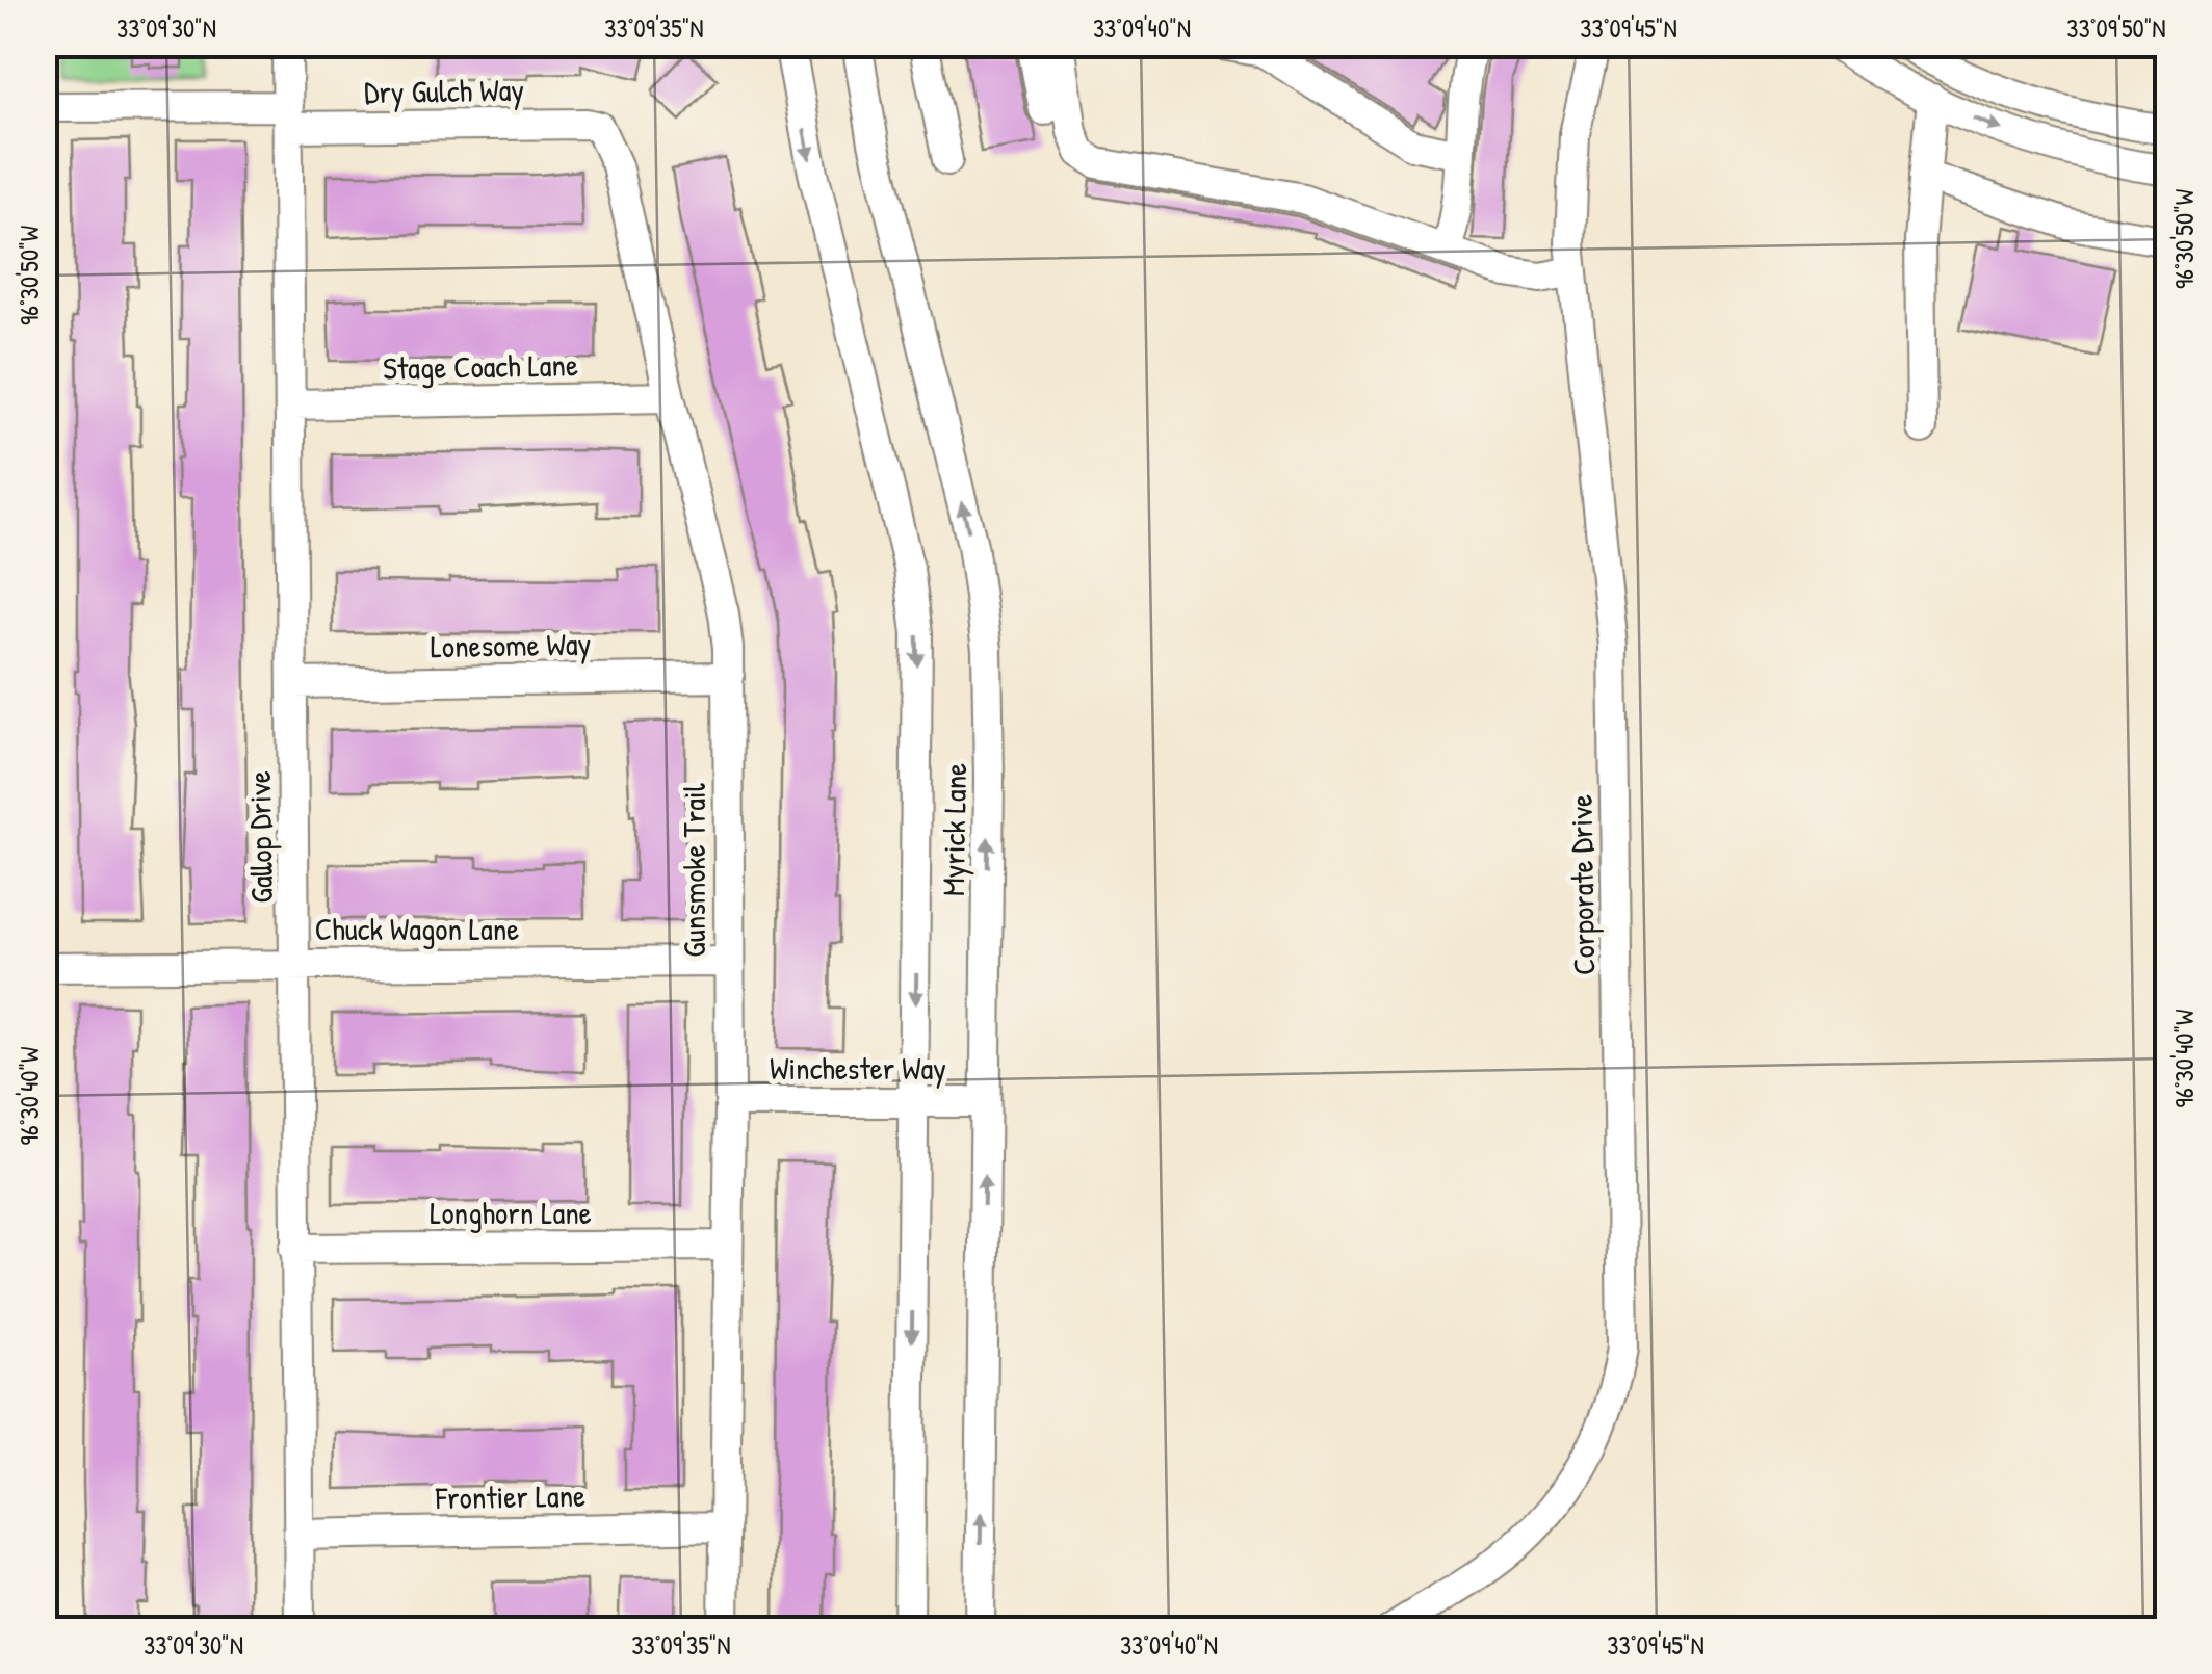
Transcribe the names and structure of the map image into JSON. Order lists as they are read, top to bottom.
{
  "streets": {
    "street": [
      "Dry Gulch Way",
      "Stage Coach Lane",
      "Lonesome Way",
      "Myrick Lane",
      "Gallop Drive",
      "Gunsmoke Trail",
      "Corporate Drive",
      "Chuck Wagon Lane",
      "Winchester Way",
      "Longhorn Lane",
      "Frontier Lane"
    ]
  },
  "crossings": [
    ["Dry Gulch Way", "Gallop Drive"],
    ["Dry Gulch Way", "Gunsmoke Trail"],
    ["Stage Coach Lane", "Gallop Drive"],
    ["Stage Coach Lane", "Gunsmoke Trail"],
    ["Lonesome Way", "Gallop Drive"],
    ["Lonesome Way", "Gunsmoke Trail"],
    ["Myrick Lane", "Winchester Way"],
    ["Gallop Drive", "Chuck Wagon Lane"],
    ["Gallop Drive", "Longhorn Lane"],
    ["Gallop Drive", "Frontier Lane"],
    ["Gunsmoke Trail", "Chuck Wagon Lane"],
    ["Gunsmoke Trail", "Winchester Way"],
    ["Gunsmoke Trail", "Longhorn Lane"],
    ["Gunsmoke Trail", "Frontier Lane"]
  ],
  "coordinates": [
    "33°09'30\"N",
    "33°09'35\"N",
    "33°09'40\"N",
    "33°09'45\"N",
    "33°09'50\"N",
    "96°30'50\"W",
    "96°30'40\"W"
  ]
}
